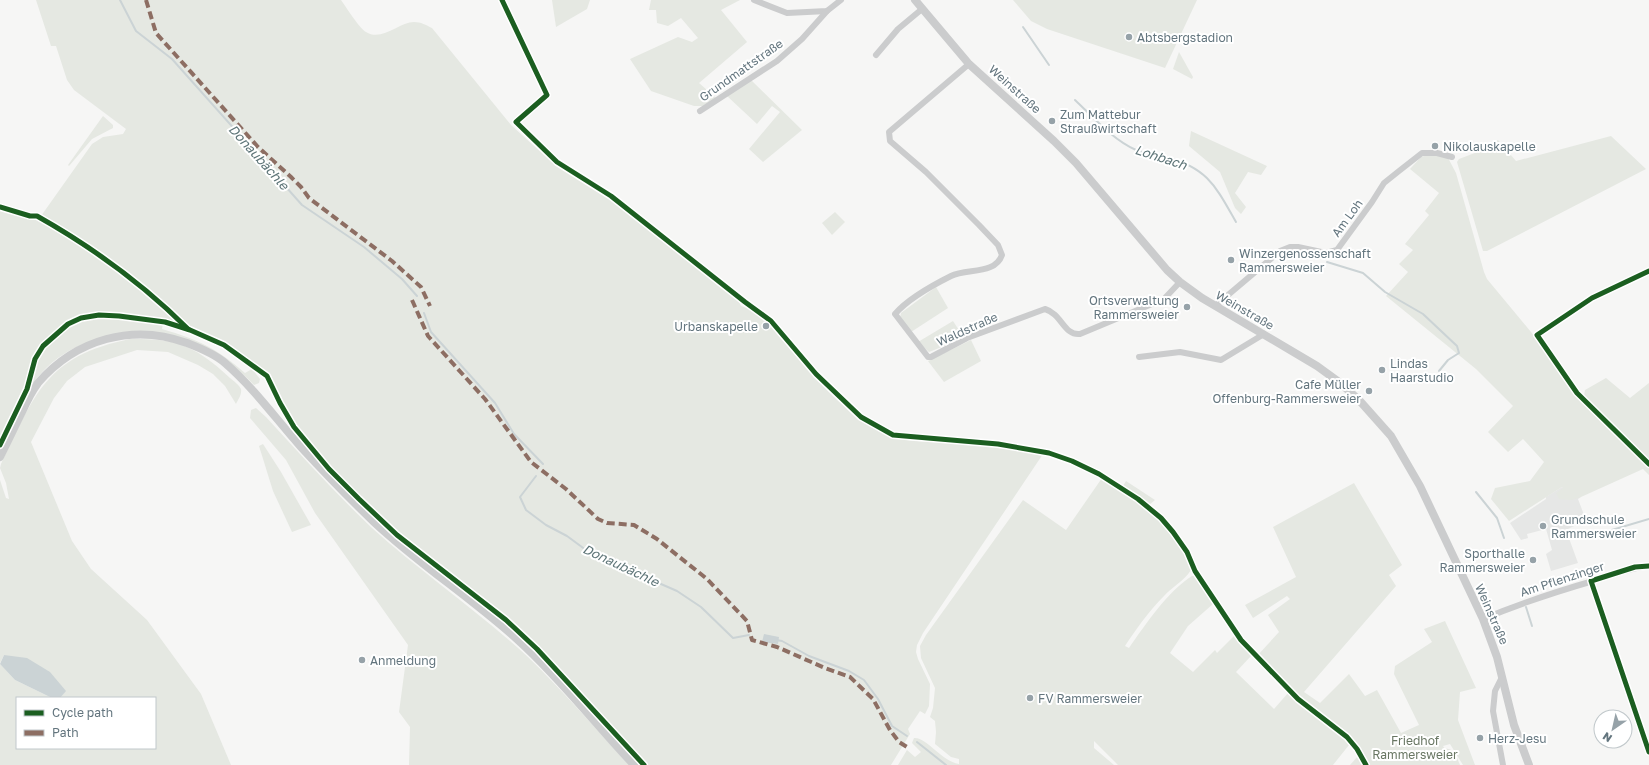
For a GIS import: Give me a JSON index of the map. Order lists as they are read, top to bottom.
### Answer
{
  "streets": {
    "street": [
      "Grundmattstraße",
      "Weinstraße",
      "Am Loh",
      "Waldstraße",
      "Am Pflenzinger"
    ]
  },
  "crossings": [
    ["Weinstraße", "Am Loh"],
    ["Weinstraße", "Waldstraße"],
    ["Weinstraße", "Am Pflenzinger"]
  ],
  "water": ["Donaubächle", "Lohbach"],
  "parks": ["Friedhof Rammersweier"],
  "places": [
    "Abtsbergstadion",
    "Zum Mattebur Straußwirtschaft",
    "Nikolauskapelle",
    "Winzergenossenschaft Rammersweier",
    "Ortsverwaltung Rammersweier",
    "Urbanskapelle",
    "Lindas Haarstudio",
    "Cafe Müller Offenburg-Rammersweier",
    "Grundschule Rammersweier",
    "Sporthalle Rammersweier",
    "Anmeldung",
    "FV Rammersweier",
    "Herz-Jesu"
  ],
  "legend": ["Cycle path", "Path"],
  "north": "bottom left"
}
